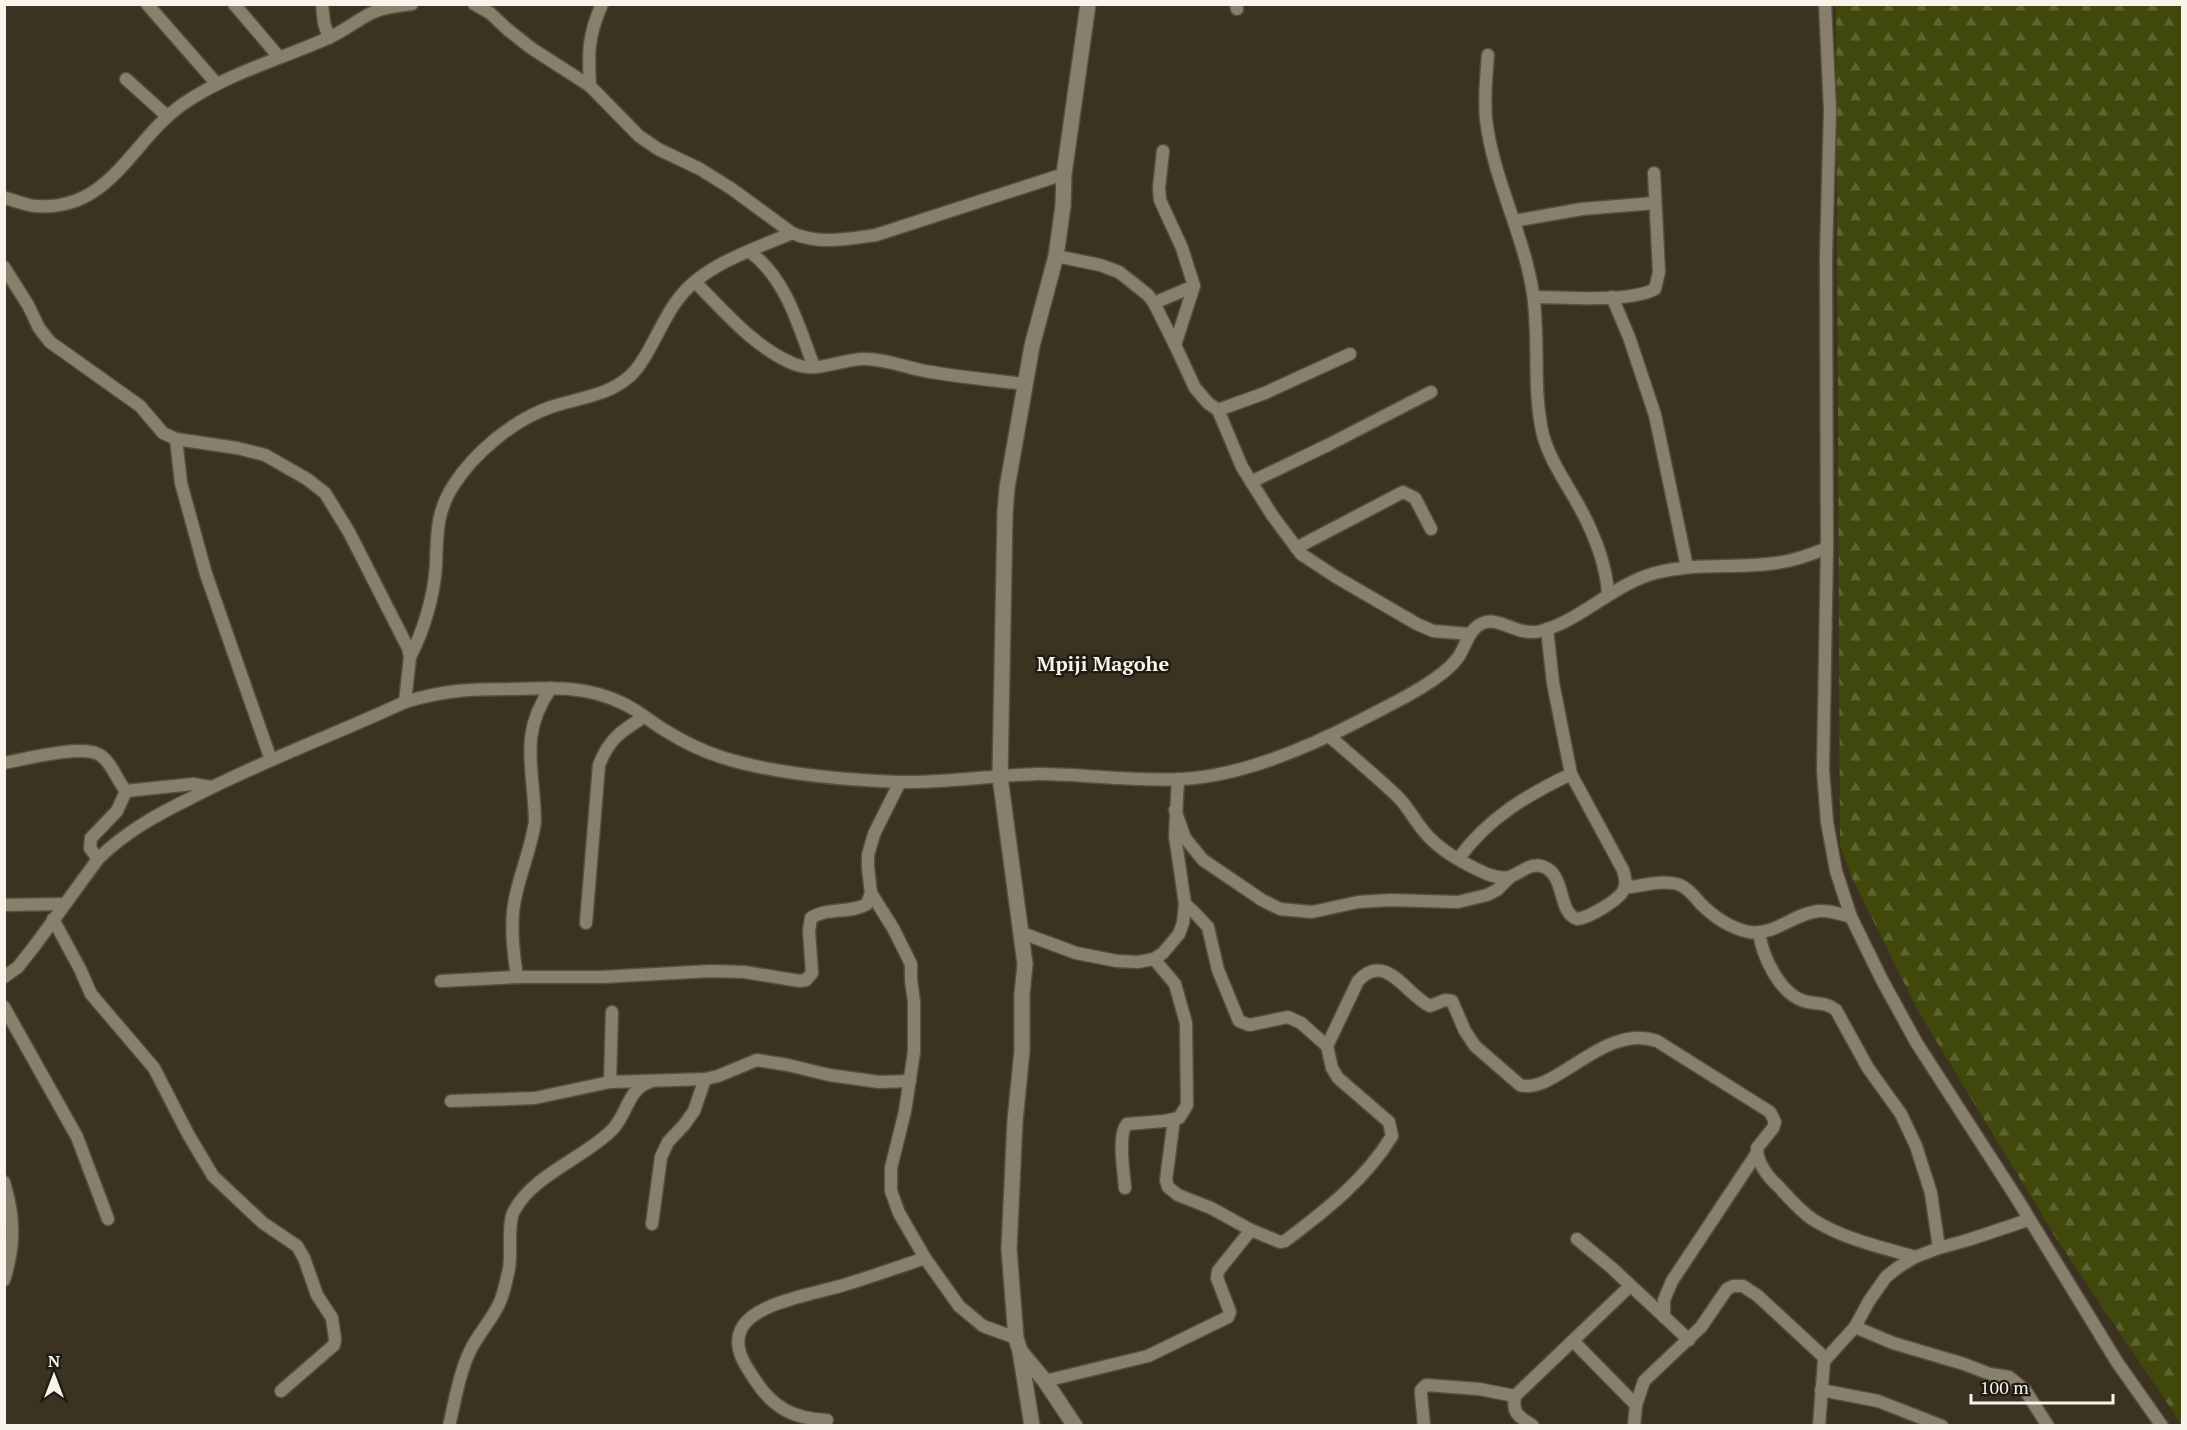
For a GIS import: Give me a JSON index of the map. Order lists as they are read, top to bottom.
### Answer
{
  "districts": ["Mpiji Magohe"],
  "scale_bar": "100 m",
  "north": "top"
}
